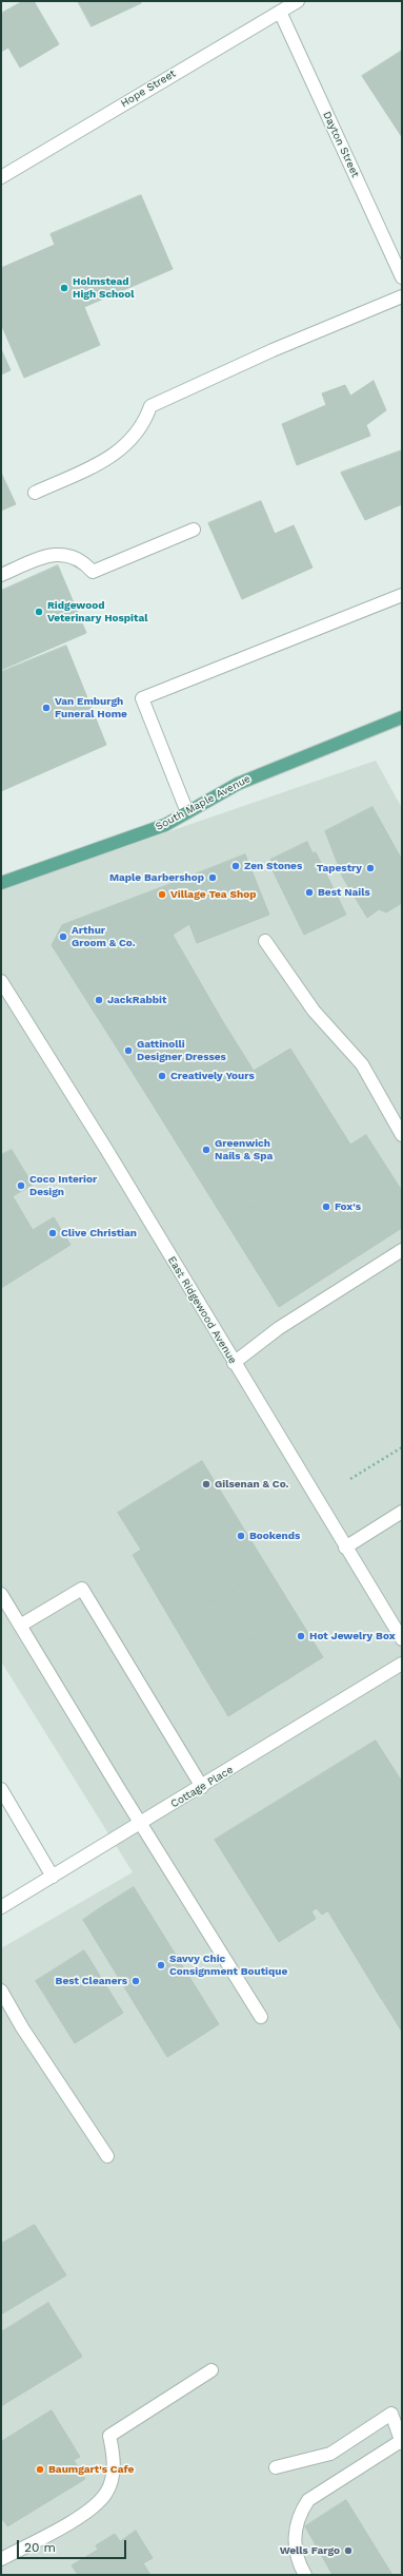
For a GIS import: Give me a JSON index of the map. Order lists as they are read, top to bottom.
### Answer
{
  "streets": {
    "main road": ["South Maple Avenue"],
    "street": [
      "Hope Street",
      "Dayton Street",
      "East Ridgewood Avenue",
      "Cottage Place"
    ]
  },
  "crossings": [
    ["Hope Street", "Dayton Street"]
  ],
  "places": [
    "Holmstead High School",
    "Ridgewood Veterinary Hospital",
    "Van Emburgh Funeral Home",
    "Zen Stones",
    "Tapestry",
    "Maple Barbershop",
    "Best Nails",
    "Village Tea Shop",
    "Arthur Groom & Co.",
    "JackRabbit",
    "Gattinolli Designer Dresses",
    "Creatively Yours",
    "Greenwich Nails & Spa",
    "Coco Interior Design",
    "Fox's",
    "Clive Christian",
    "Gilsenan & Co.",
    "Bookends",
    "Hot Jewelry Box",
    "Savvy Chic Consignment Boutique",
    "Best Cleaners",
    "Baumgart's Cafe",
    "Wells Fargo"
  ],
  "scale_bar": "20 m"
}
